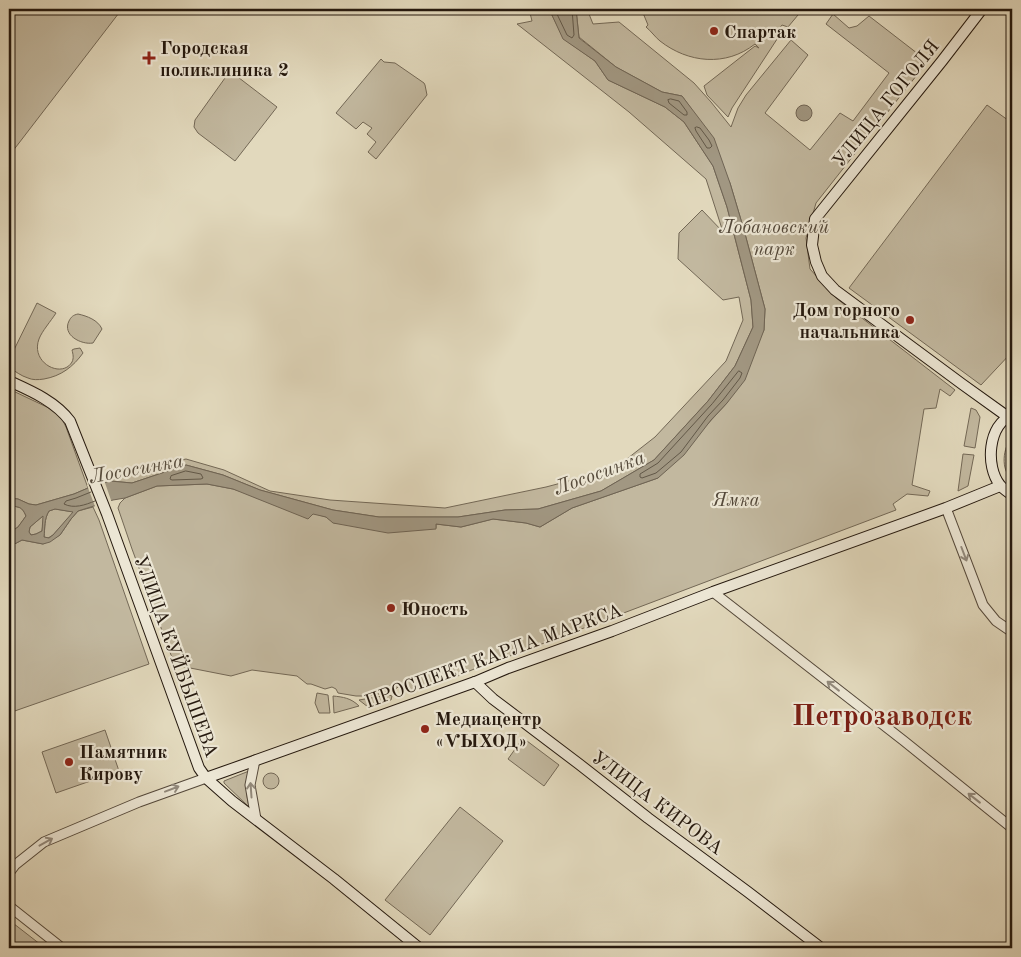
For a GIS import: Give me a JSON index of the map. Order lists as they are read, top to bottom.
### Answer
{
  "streets": {
    "main road": [
      "УЛИЦА ГОГОЛЯ",
      "ПРОСПЕКТ КАРЛА МАРКСА",
      "УЛИЦА КУЙБЫШЕВА",
      "УЛИЦА КИРОВА"
    ]
  },
  "crossings": [
    ["ПРОСПЕКТ КАРЛА МАРКСА", "УЛИЦА КУЙБЫШЕВА"],
    ["ПРОСПЕКТ КАРЛА МАРКСА", "УЛИЦА КИРОВА"]
  ],
  "districts": ["Петрозаводск"],
  "water": ["Лососинка"],
  "parks": ["Лобановский парк", "Ямка"],
  "places": {
    "other": [
      "Спартак",
      "Дом горного начальника",
      "Юность",
      "Медиацентр «ѴЫХОД»",
      "Памятник Кирову"
    ],
    "health": ["Городская поликлиника 2"]
  }
}
